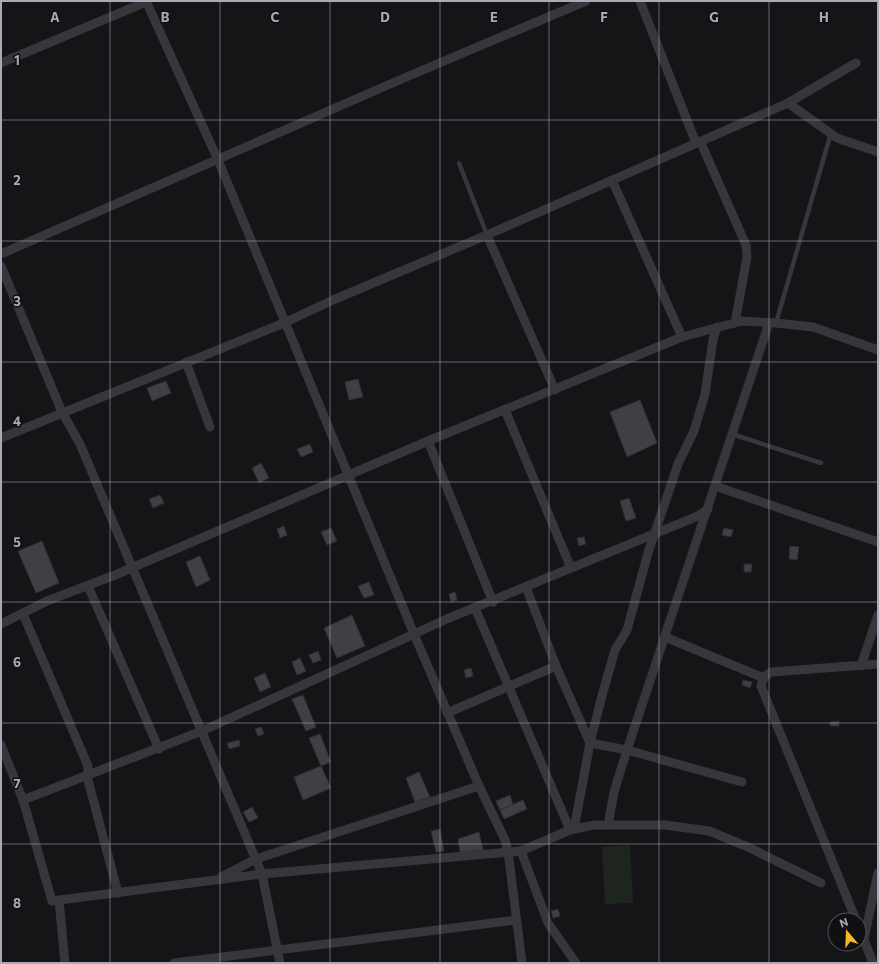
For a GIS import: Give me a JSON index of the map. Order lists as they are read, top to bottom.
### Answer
{
  "north": "top",
  "grid": {
    "columns": [
      "A",
      "B",
      "C",
      "D",
      "E",
      "F",
      "G",
      "H"
    ],
    "rows": [
      "1",
      "2",
      "3",
      "4",
      "5",
      "6",
      "7",
      "8"
    ]
  }
}
